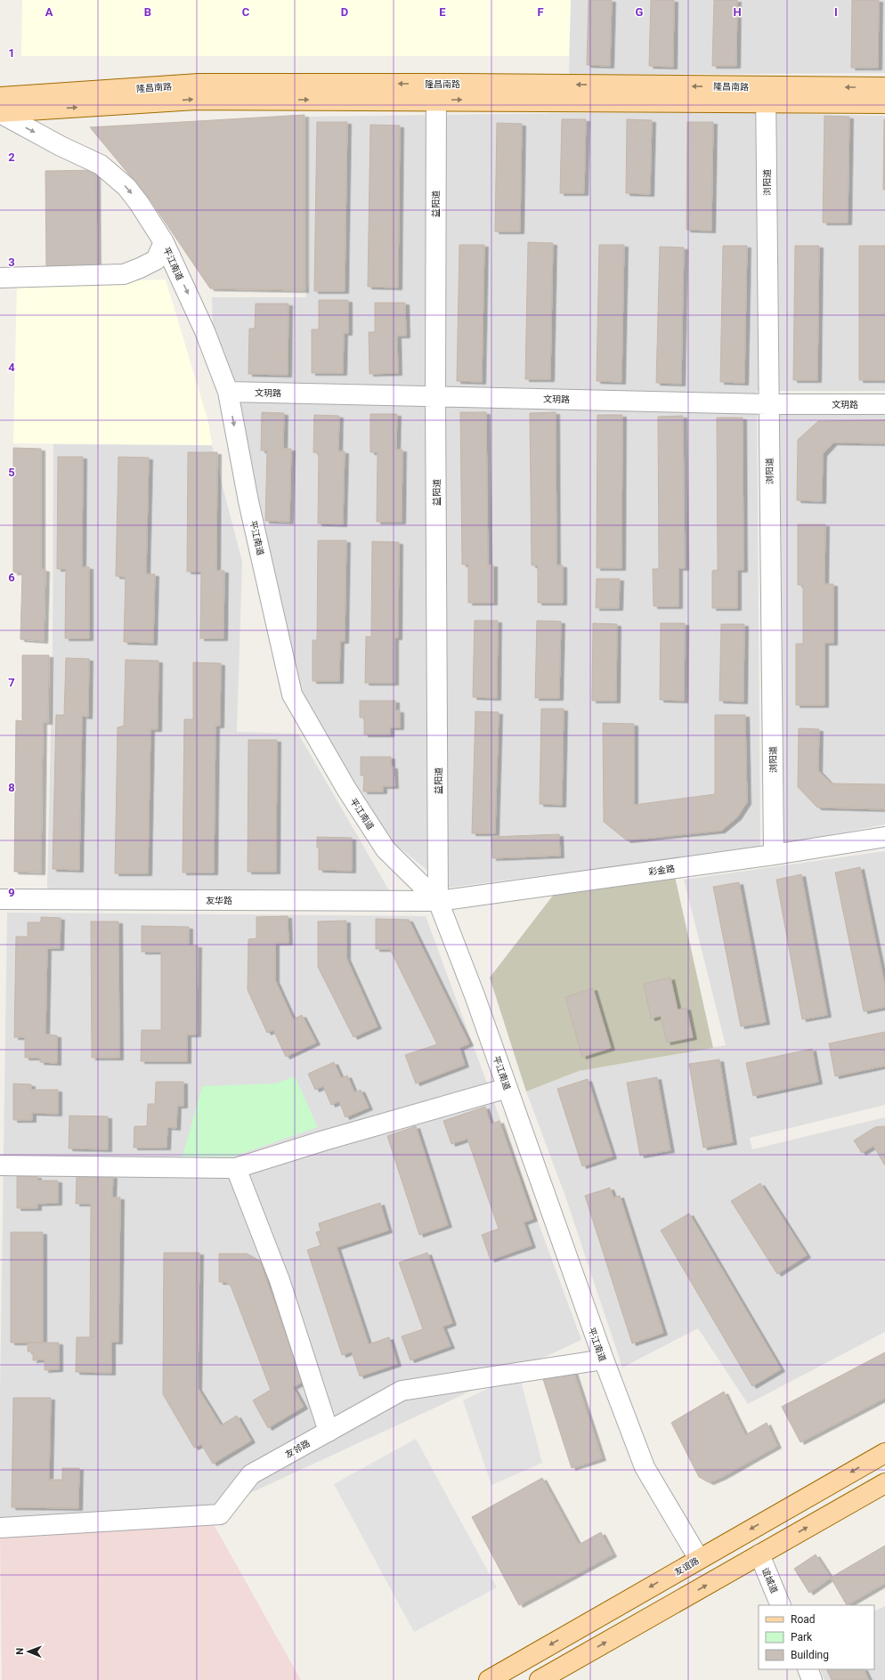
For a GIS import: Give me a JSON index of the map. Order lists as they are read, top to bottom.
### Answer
{
  "streets": {
    "main road": ["隆昌南路", "友谊路"],
    "street": [
      "浏阳道",
      "益阳道",
      "平江南道",
      "文玥路",
      "彩金路",
      "友华路",
      "友邻路",
      "谊城道"
    ]
  },
  "crossings": [
    ["隆昌南路", "浏阳道"],
    ["隆昌南路", "益阳道"],
    ["隆昌南路", "平江南道"],
    ["浏阳道", "文玥路"],
    ["浏阳道", "彩金路"],
    ["益阳道", "平江南道"],
    ["益阳道", "文玥路"],
    ["益阳道", "彩金路"],
    ["益阳道", "友华路"],
    ["平江南道", "文玥路"],
    ["平江南道", "彩金路"],
    ["平江南道", "友华路"],
    ["平江南道", "友邻路"],
    ["平江南道", "友谊路"],
    ["彩金路", "友华路"]
  ],
  "one_way": ["平江南道"],
  "legend": ["Road", "Park", "Building"],
  "north": "left",
  "grid": {
    "columns": [
      "A",
      "B",
      "C",
      "D",
      "E",
      "F",
      "G",
      "H",
      "I"
    ],
    "rows": [
      "1",
      "2",
      "3",
      "4",
      "5",
      "6",
      "7",
      "8",
      "9"
    ]
  }
}
